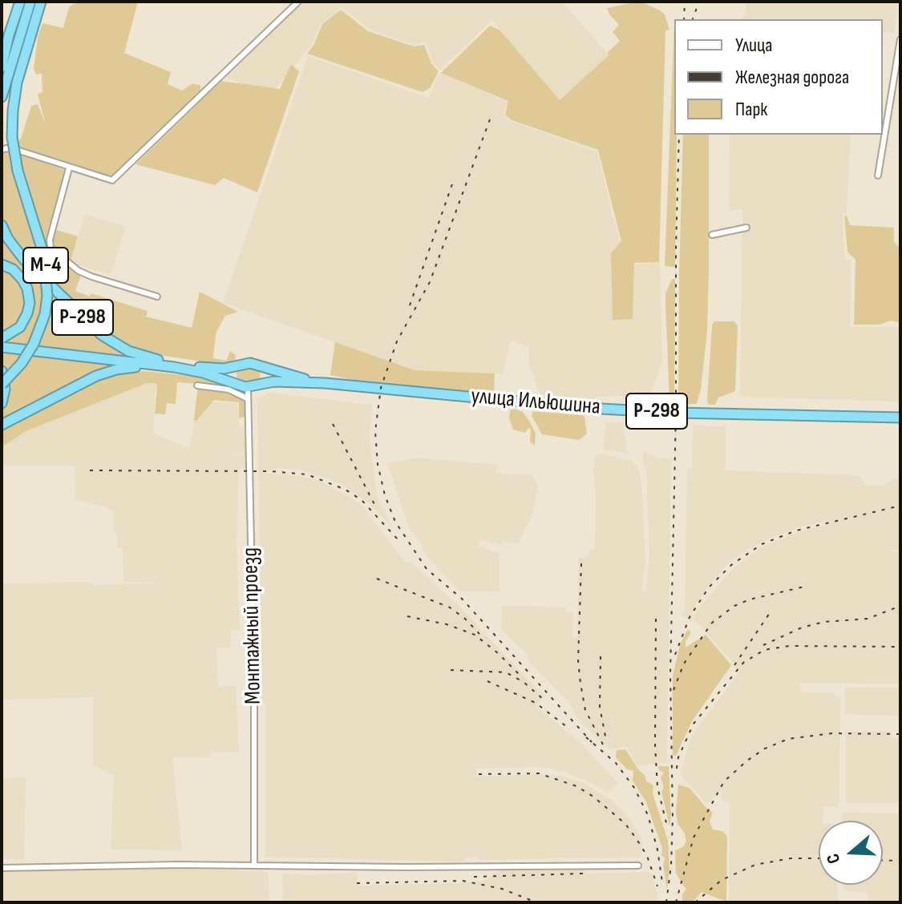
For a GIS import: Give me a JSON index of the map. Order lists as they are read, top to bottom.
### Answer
{
  "streets": {
    "highway": ["М-4", "Р-298", "улица Ильюшина"],
    "street": ["Монтажный проезд"]
  },
  "crossings": [
    ["Р-298", "улица Ильюшина"],
    ["Р-298", "Монтажный проезд"]
  ],
  "legend": ["Улица", "Железная дорога", "Парк"],
  "north": "left"
}
